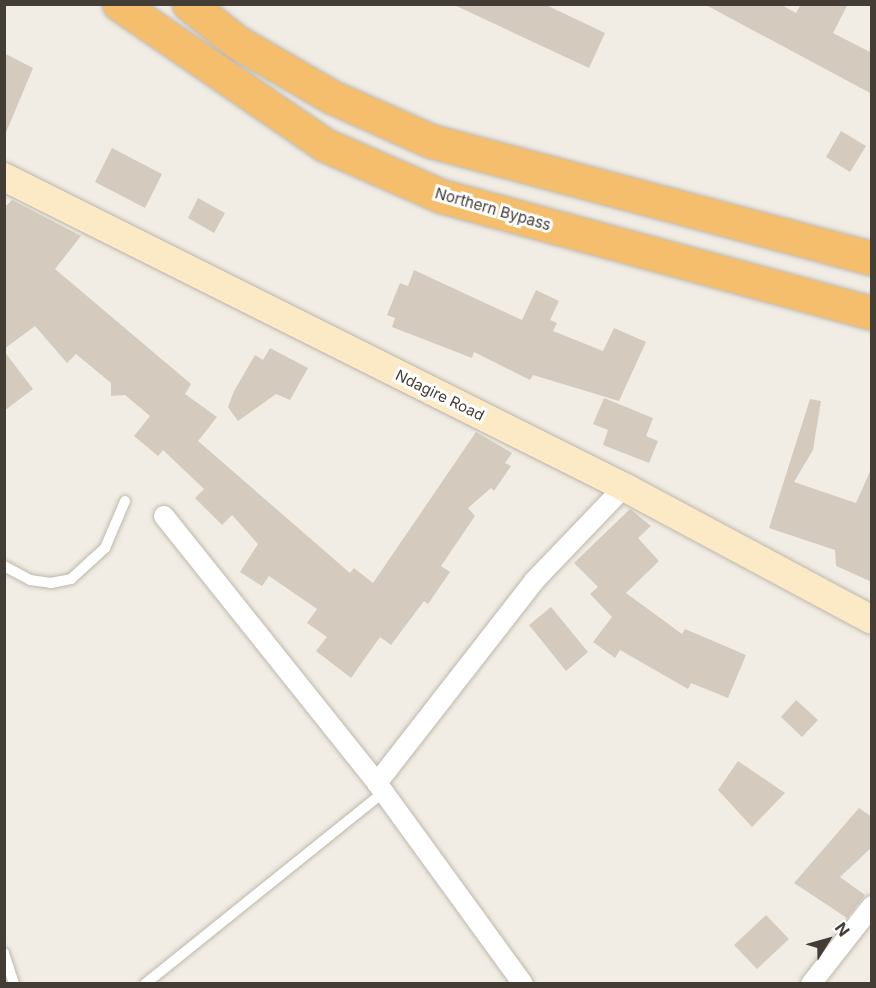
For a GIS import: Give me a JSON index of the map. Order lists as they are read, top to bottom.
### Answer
{
  "streets": {
    "highway": ["Northern Bypass"],
    "street": ["Ndagire Road"]
  },
  "north": "top right"
}
